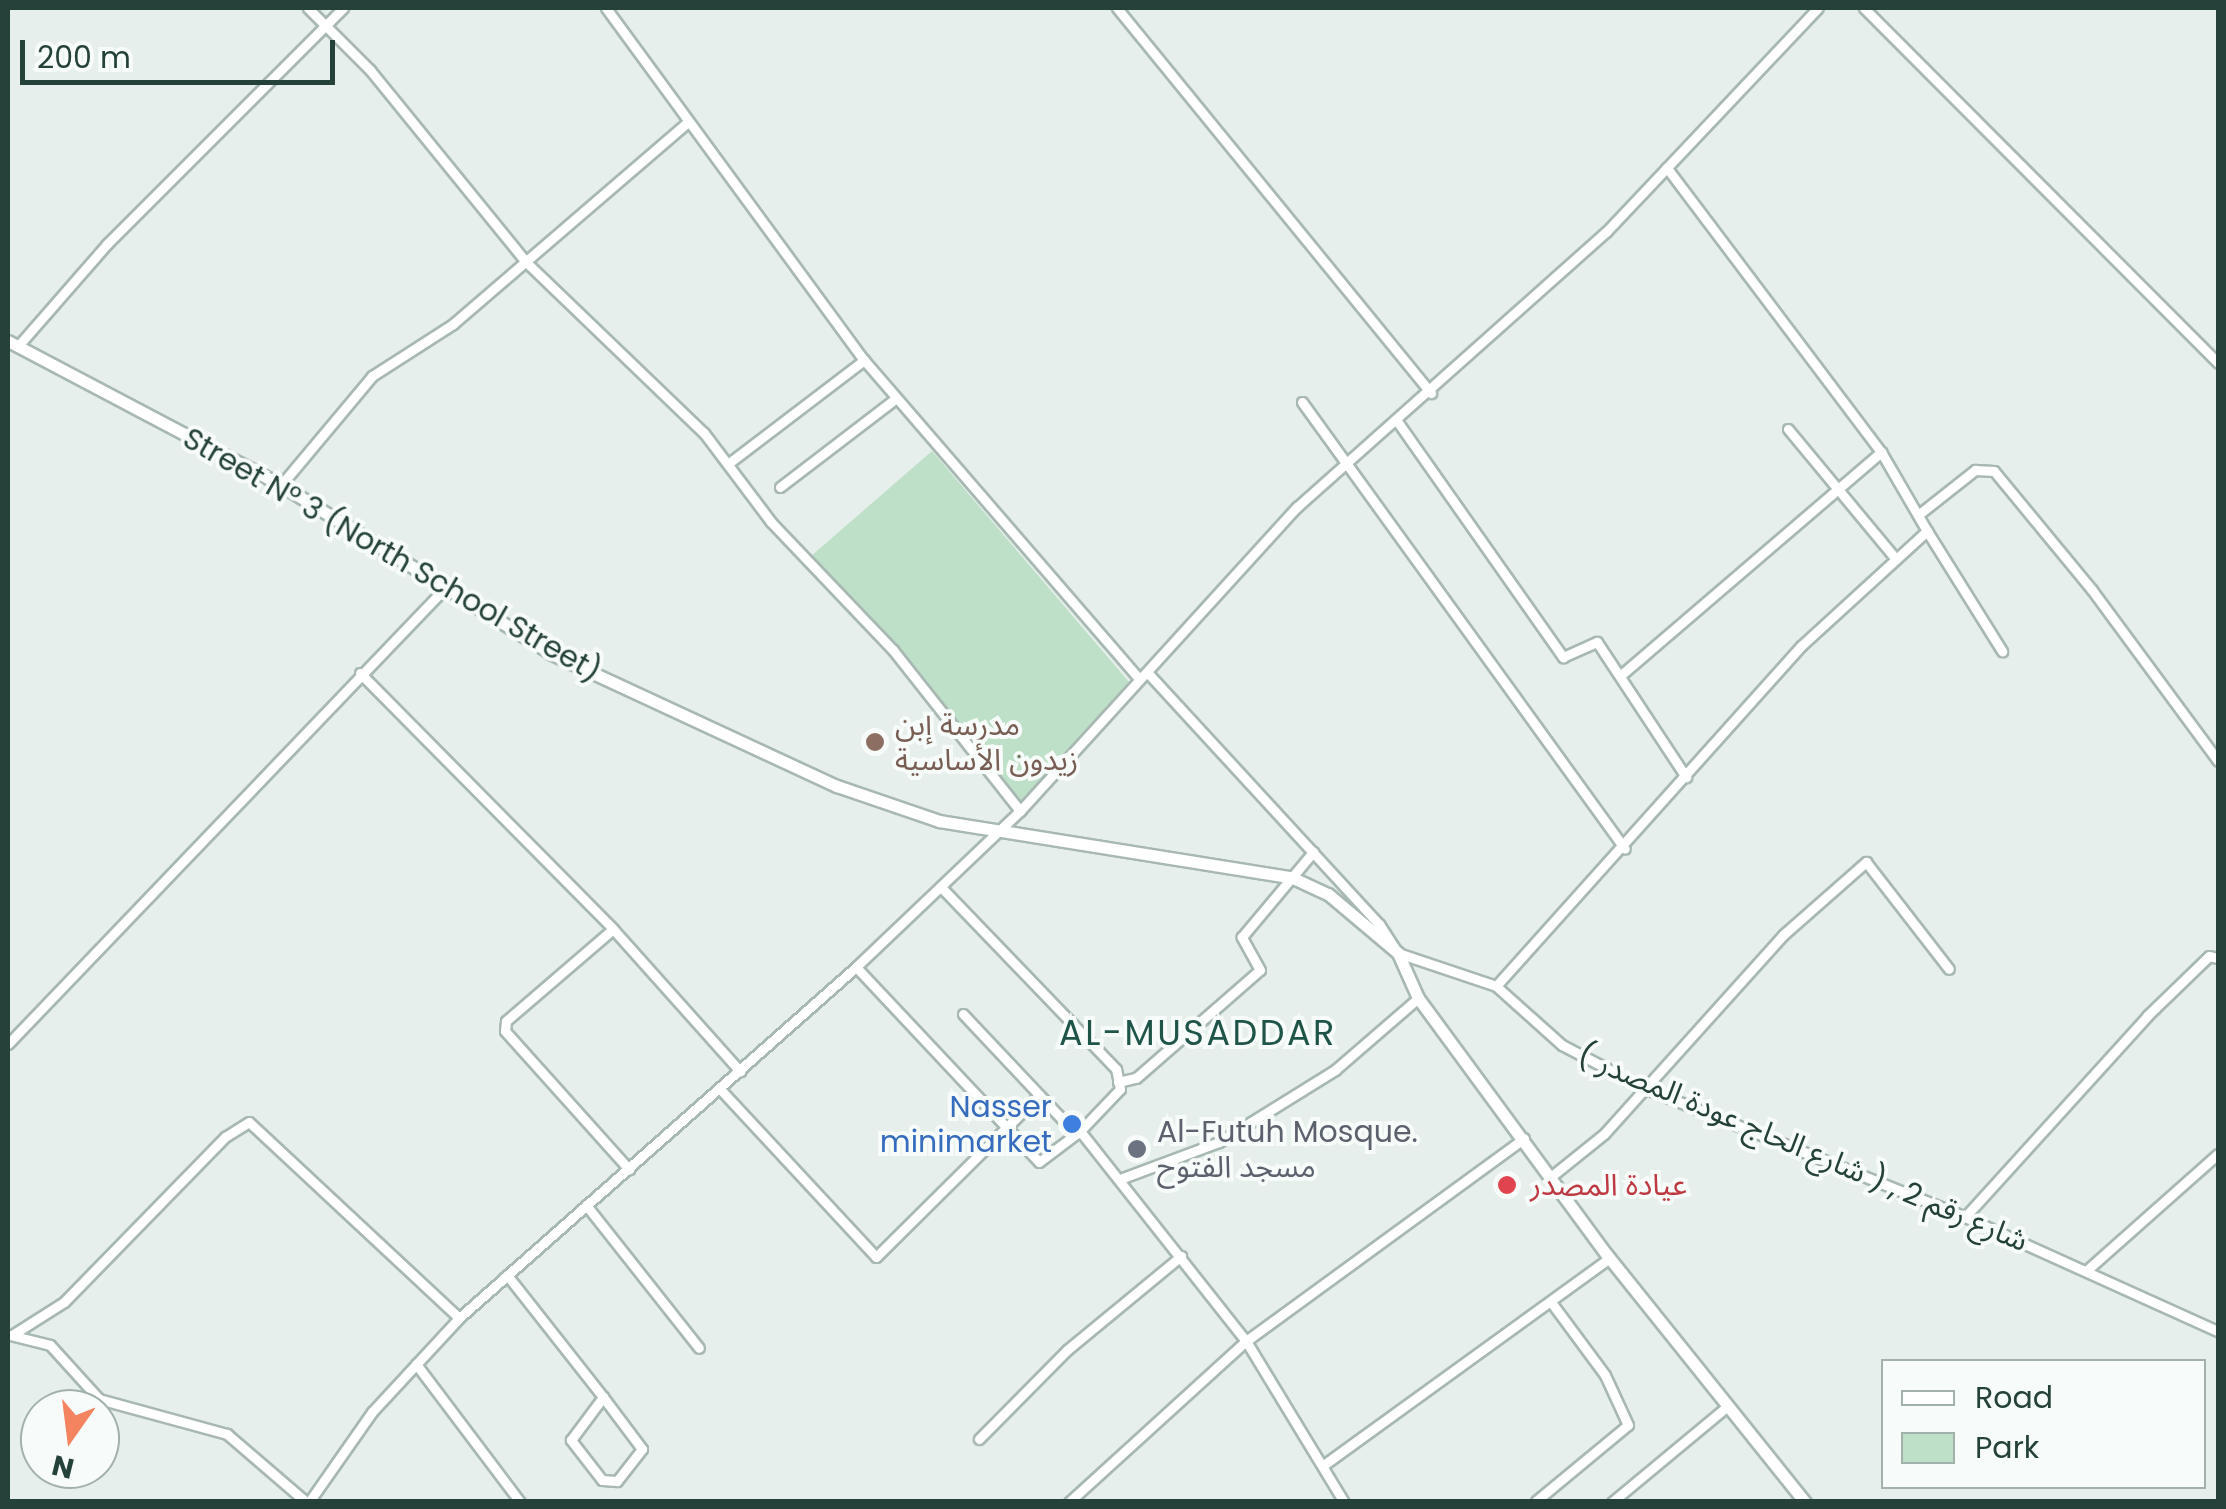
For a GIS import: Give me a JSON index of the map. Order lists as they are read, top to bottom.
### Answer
{
  "streets": {
    "street": ["Street N° 3 (North School Street)", "شارع رقم 2 , ( شارع الحاج عودة المصدر )"]
  },
  "crossings": [
    ["Street N° 3 (North School Street)", "شارع رقم 2 , ( شارع الحاج عودة المصدر )"]
  ],
  "districts": ["AL-MUSADDAR"],
  "places": [
    "مدرسة إبن زيدون الأساسية",
    "Nasser minimarket",
    "Al-Futuh Mosque. مسجد الفتوح",
    "عيادة المصدر"
  ],
  "legend": ["Road", "Park"],
  "scale_bar": "200 m",
  "north": "bottom"
}
